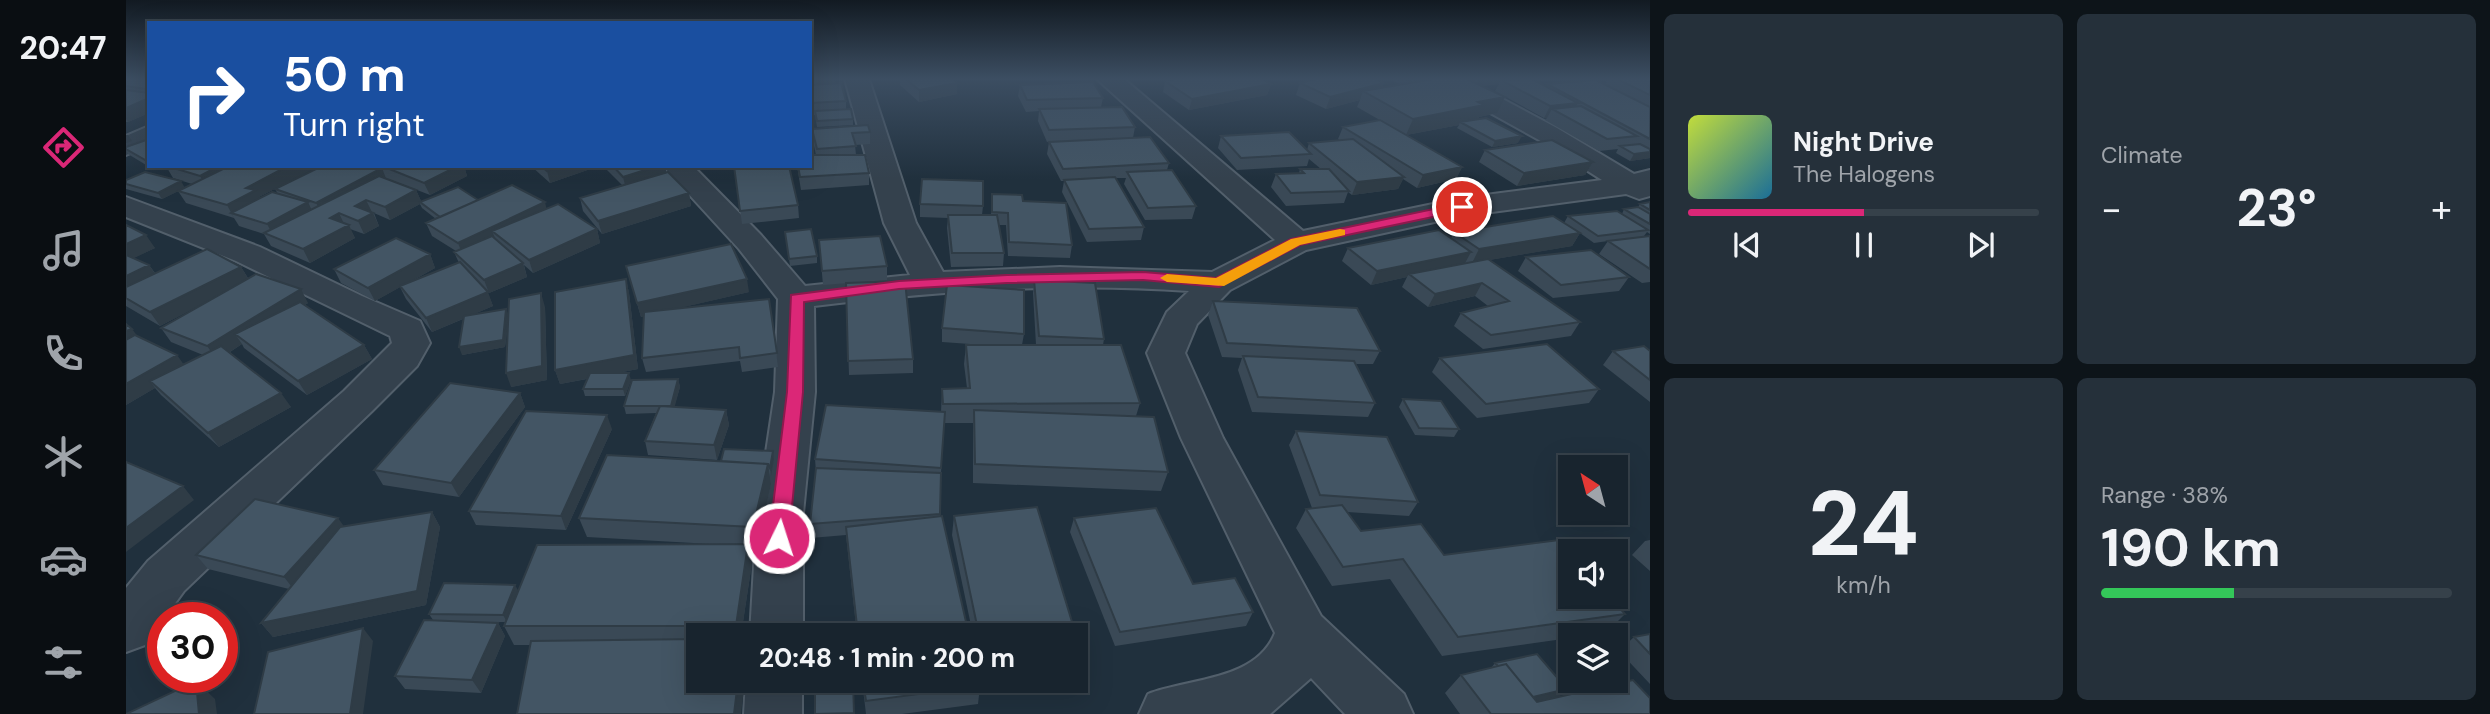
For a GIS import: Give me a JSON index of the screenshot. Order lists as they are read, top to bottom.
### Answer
{
  "north": "top left",
  "page": {
    "tabs": "20:47",
    "tile": [
      "Climate",
      ["24", "km/h"],
      ["Range · 38%", "190 km"]
    ],
    "turn": ["50 m", "Turn right"],
    "song": ["Night Drive", "The Halogens"],
    "heat": ["−", "23°", "+"],
    "limit": "30",
    "trip": "20:48 · 1 min · 200 m"
  }
}
